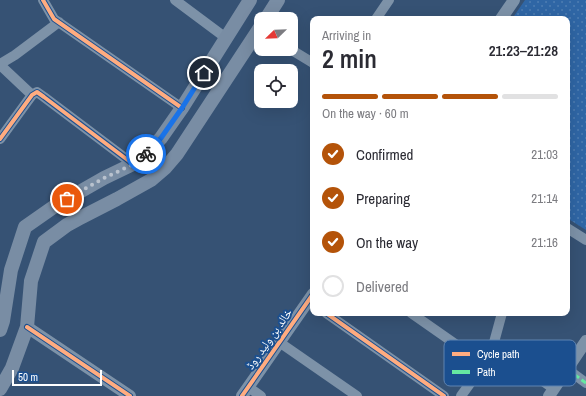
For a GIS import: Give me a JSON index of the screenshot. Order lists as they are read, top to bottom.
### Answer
{
  "streets": {
    "street": ["خالد بن ولید روڈ"]
  },
  "legend": ["Cycle path", "Path"],
  "scale_bar": "50 m",
  "north": "bottom left",
  "page": {
    "heading": ["2 min", "Arriving in", "21:23–21:28"],
    "bar": "On the way · 60 m",
    "list": [
      ["Confirmed", "21:03"],
      ["Preparing", "21:14"],
      ["On the way", "21:16"],
      "Delivered"
    ],
    "scale": "50 m"
  }
}
